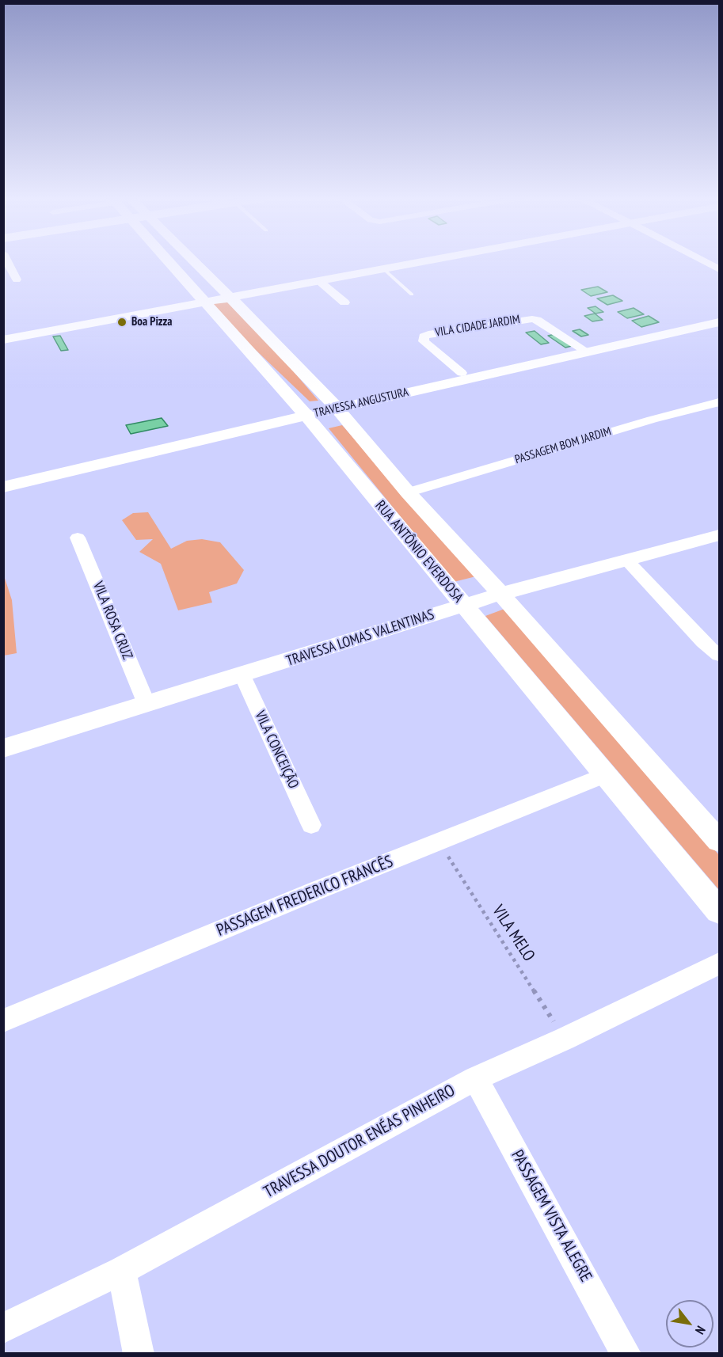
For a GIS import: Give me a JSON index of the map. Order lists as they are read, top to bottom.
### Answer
{
  "streets": {
    "street": [
      "VILA CIDADE JARDIM",
      "TRAVESSA ANGUSTURA",
      "PASSAGEM BOM JARDIM",
      "RUA ANTÔNIO EVERDOSA",
      "VILA ROSA CRUZ",
      "TRAVESSA LOMAS VALENTINAS",
      "VILA CONCEIÇÃO",
      "PASSAGEM FREDERICO FRANCÊS",
      "TRAVESSA DOUTOR ENÉAS PINHEIRO",
      "PASSAGEM VISTA ALEGRE"
    ],
    "path": ["VILA MELO"]
  },
  "crossings": [
    ["VILA CIDADE JARDIM", "TRAVESSA ANGUSTURA"],
    ["TRAVESSA ANGUSTURA", "RUA ANTÔNIO EVERDOSA"],
    ["PASSAGEM BOM JARDIM", "RUA ANTÔNIO EVERDOSA"],
    ["RUA ANTÔNIO EVERDOSA", "TRAVESSA LOMAS VALENTINAS"],
    ["RUA ANTÔNIO EVERDOSA", "PASSAGEM FREDERICO FRANCÊS"],
    ["VILA ROSA CRUZ", "TRAVESSA LOMAS VALENTINAS"],
    ["TRAVESSA LOMAS VALENTINAS", "VILA CONCEIÇÃO"],
    ["PASSAGEM FREDERICO FRANCÊS", "VILA MELO"],
    ["VILA MELO", "TRAVESSA DOUTOR ENÉAS PINHEIRO"],
    ["TRAVESSA DOUTOR ENÉAS PINHEIRO", "PASSAGEM VISTA ALEGRE"]
  ],
  "places": ["Boa Pizza"],
  "north": "bottom right"
}
